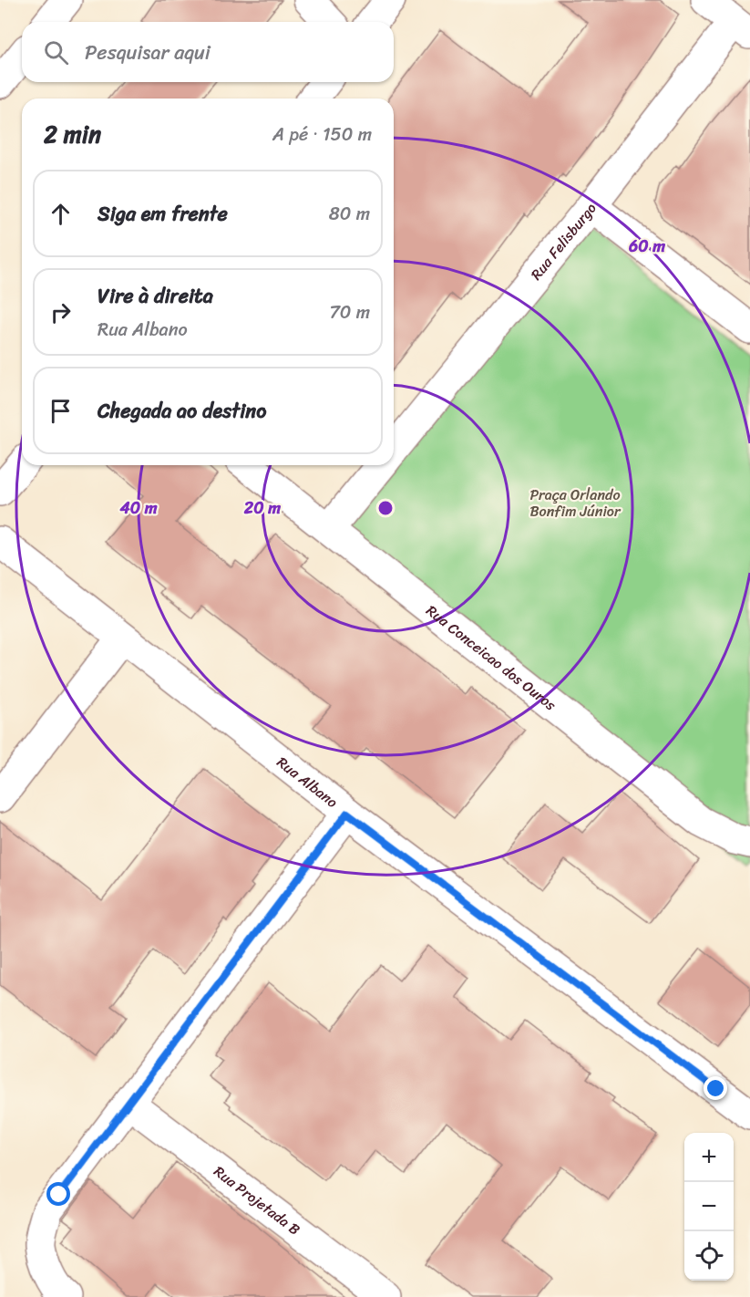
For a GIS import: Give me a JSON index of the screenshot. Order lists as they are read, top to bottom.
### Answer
{
  "streets": {
    "street": [
      "Rua Felisburgo",
      "Rua Conceicao dos Ouros",
      "Rua Albano",
      "Rua Projetada B"
    ]
  },
  "parks": ["Praça Orlando Bonfim Júnior"],
  "page": {
    "search": "Pesquisar aqui",
    "heading": ["2 min", "A pé · 150 m"],
    "list": [
      ["Siga em frente", "80 m"],
      ["Vire à direita", "Rua Albano", "70 m"],
      "Chegada ao destino"
    ],
    "map_buttons": ["+", "−"]
  },
  "rings": ["60 m", "40 m", "20 m"]
}
